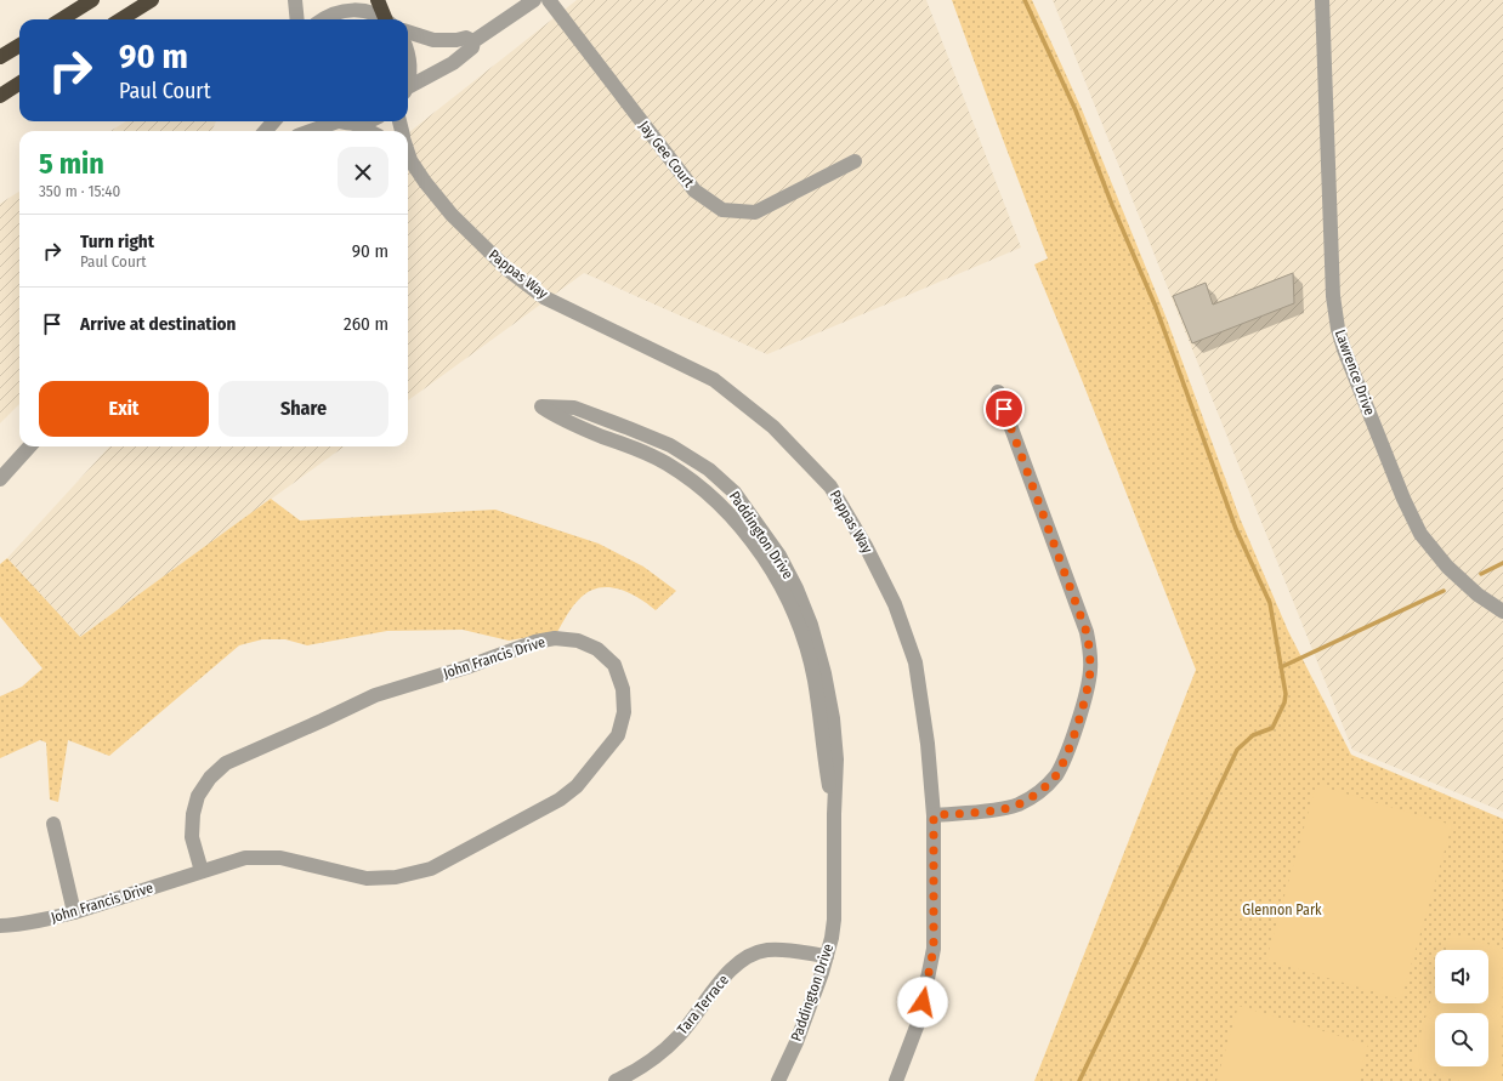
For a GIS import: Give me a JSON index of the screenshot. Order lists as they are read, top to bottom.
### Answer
{
  "streets": {
    "street": [
      "Jay Gee Court",
      "Pappas Way",
      "Lawrence Drive",
      "Paddington Drive",
      "John Francis Drive",
      "Tara Terrace"
    ]
  },
  "crossings": [
    ["Paddington Drive", "Tara Terrace"]
  ],
  "parks": ["Glennon Park"],
  "page": {
    "turn": ["90 m", "Paul Court"],
    "heading": ["5 min", "350 m · 15:40"],
    "list": [
      {
        "name": "Turn right",
        "note": "Paul Court",
        "value": "90 m"
      },
      {
        "name": "Arrive at destination",
        "value": "260 m"
      }
    ],
    "buttons": ["Exit", "Share"]
  }
}
